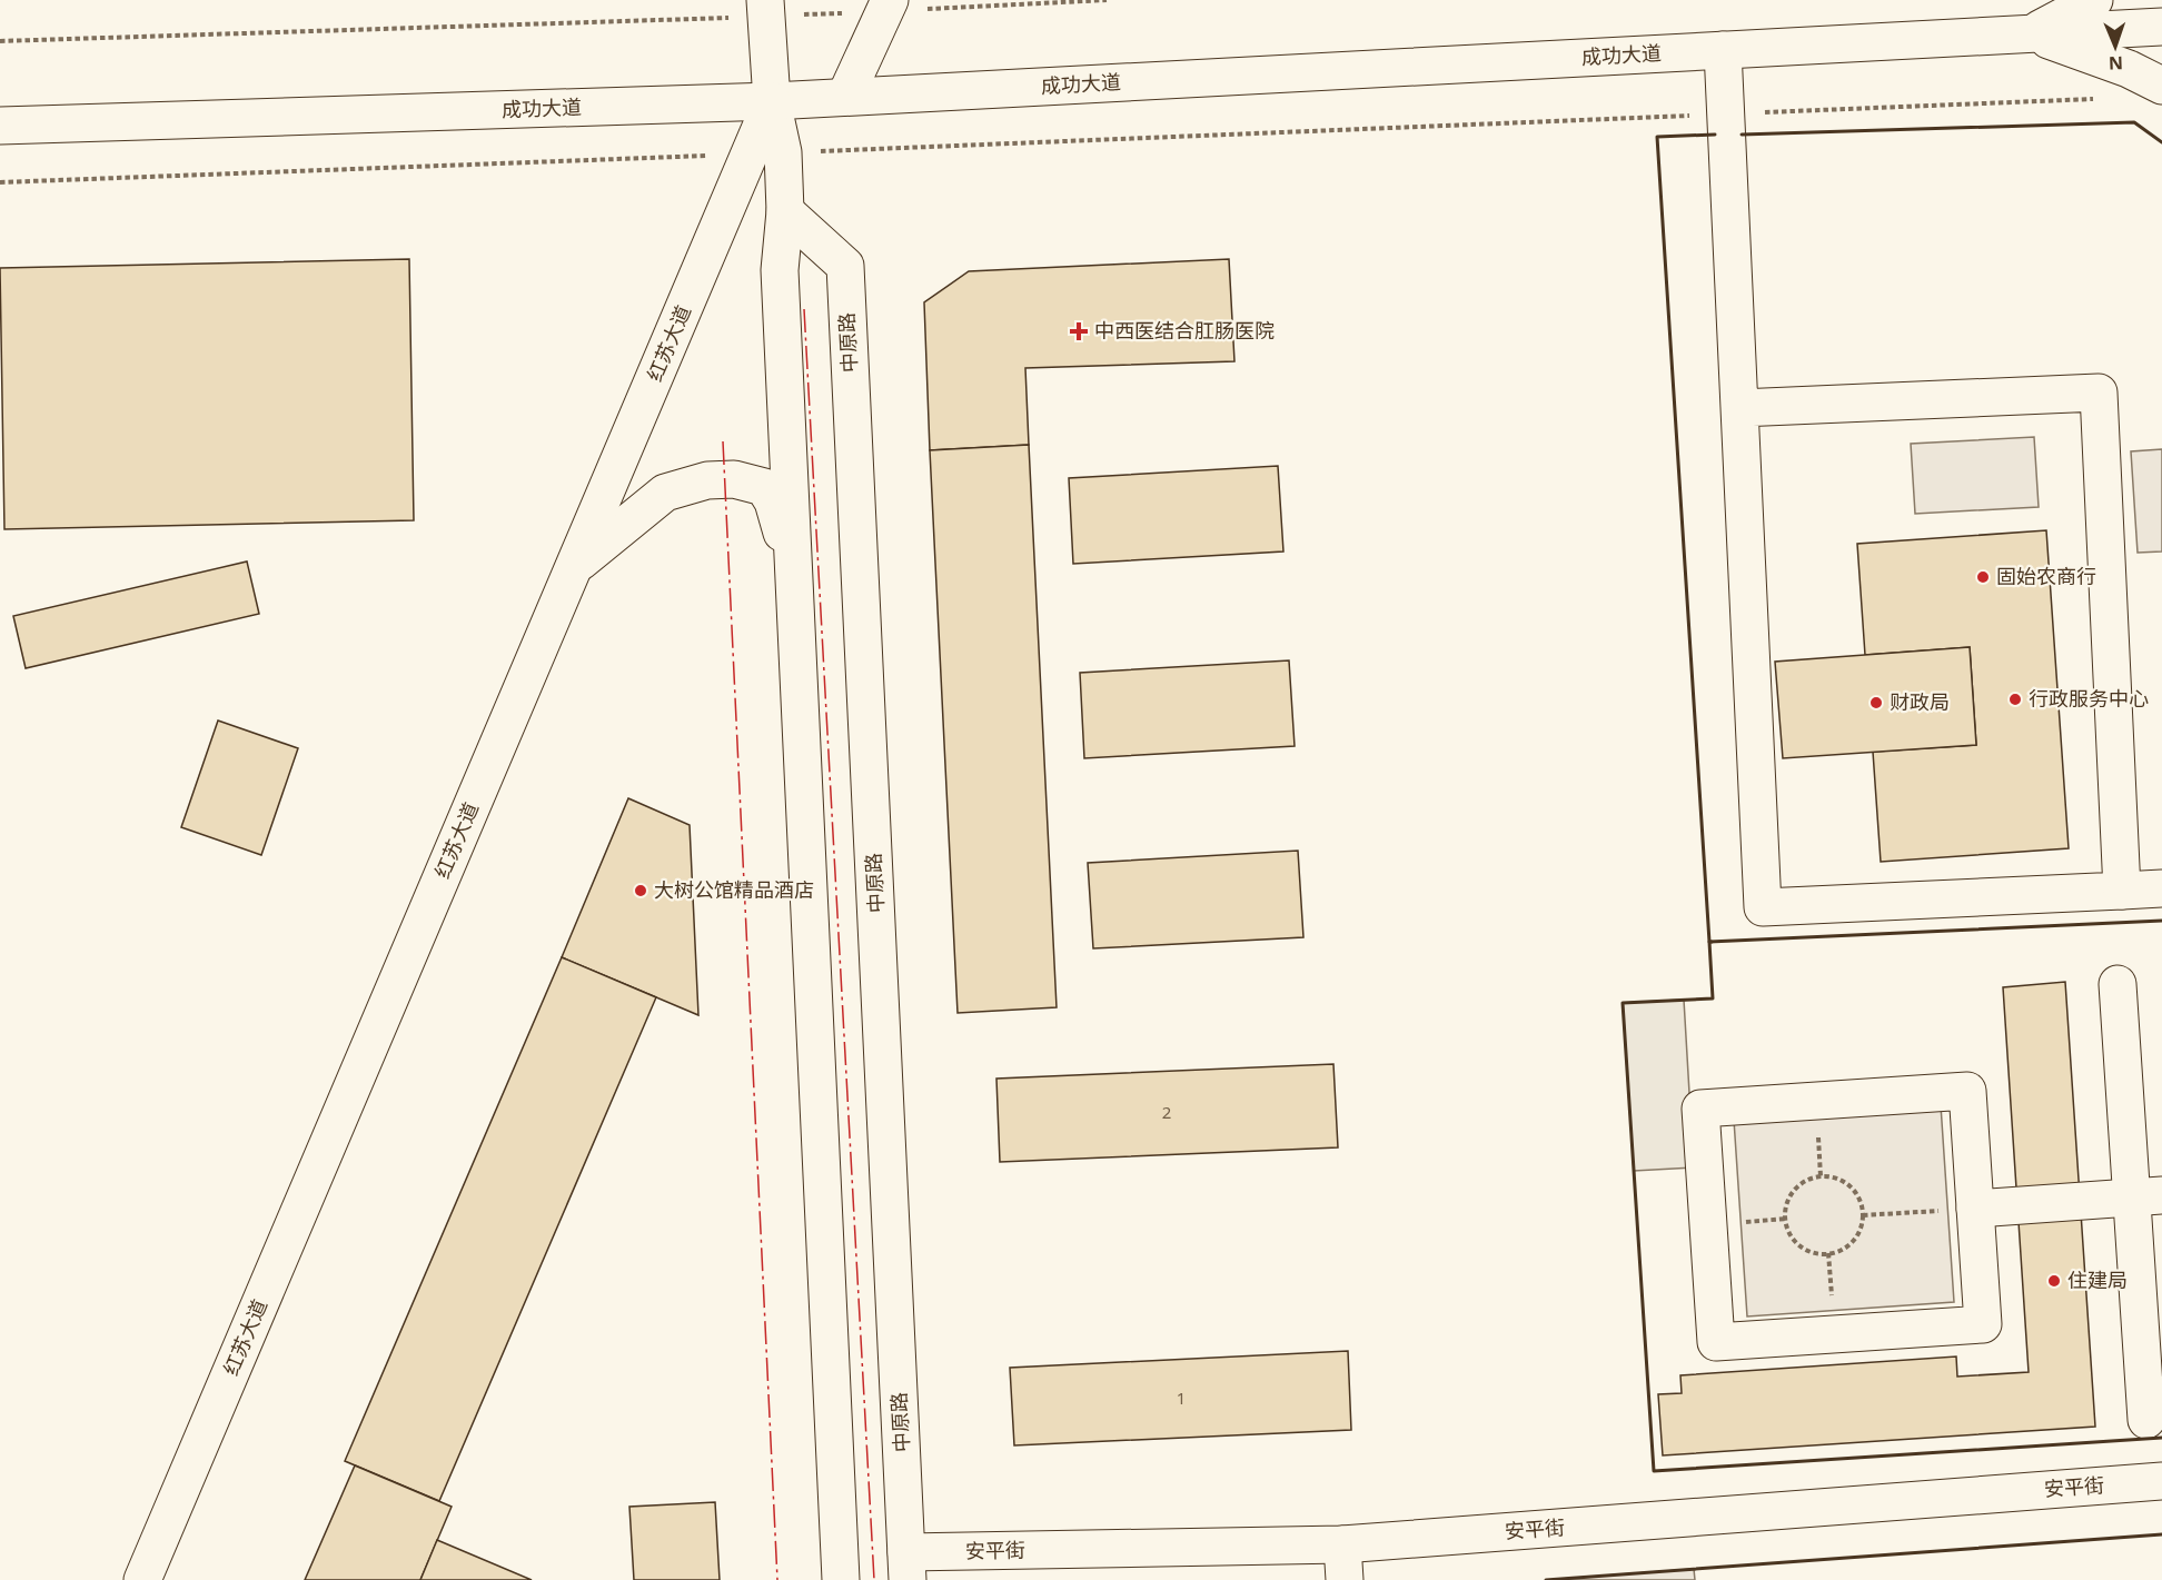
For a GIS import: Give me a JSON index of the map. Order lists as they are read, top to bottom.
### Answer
{
  "streets": {
    "main road": [
      "成功大道",
      "中原路",
      "红苏大道",
      "安平街"
    ]
  },
  "crossings": [
    ["成功大道", "红苏大道"],
    ["中原路", "安平街"]
  ],
  "places": {
    "health": ["中西医结合肛肠医院"],
    "other": [
      "固始农商行",
      "行政服务中心",
      "财政局",
      "大树公馆精品酒店",
      "住建局"
    ]
  },
  "house_numbers": ["2", "1"],
  "north": "bottom"
}
